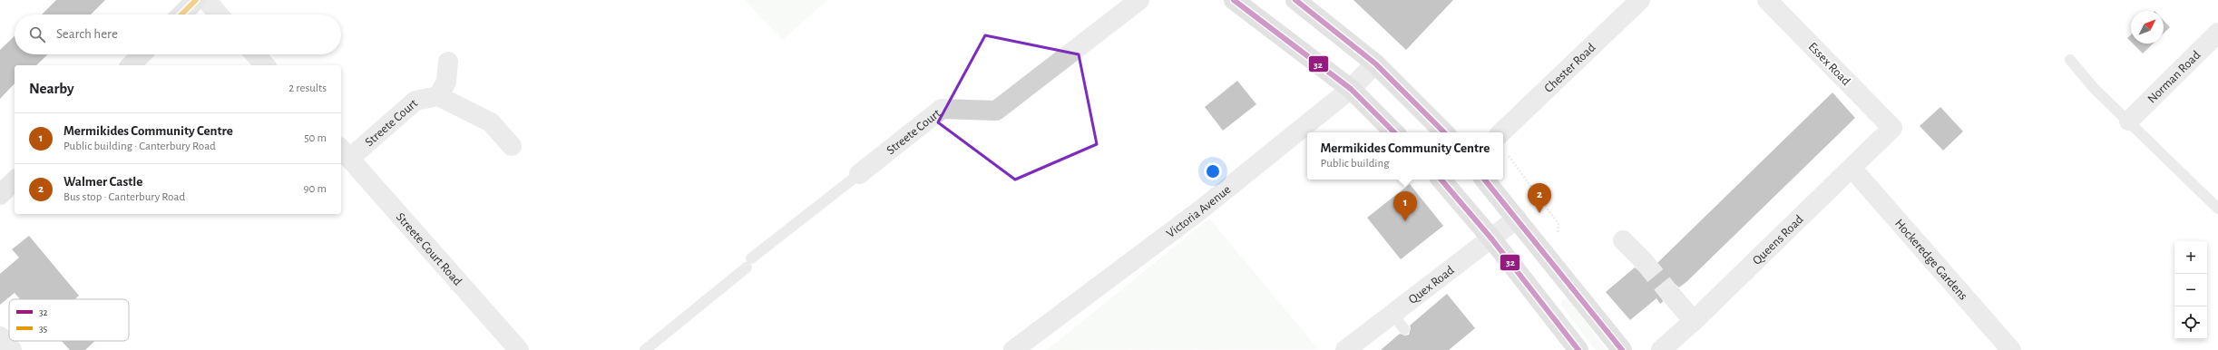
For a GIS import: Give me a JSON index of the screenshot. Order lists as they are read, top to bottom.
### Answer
{
  "streets": {
    "street": [
      "Essex Road",
      "Chester Road",
      "Norman Road",
      "Streete Court",
      "Victoria Avenue",
      "Queens Road",
      "Streete Court Road",
      "Hockeredge Gardens",
      "Quex Road"
    ]
  },
  "crossings": [
    ["Essex Road", "Queens Road"],
    ["Streete Court", "Streete Court Road"],
    ["Queens Road", "Hockeredge Gardens"]
  ],
  "lines": ["transit line 32", "transit line 35"],
  "legend": ["32", "35"],
  "north": "top right",
  "page": {
    "search": "Search here",
    "heading": ["Nearby", "2 results"],
    "list": [
      {
        "mark": "1",
        "name": "Mermikides Community Centre",
        "note": "Public building · Canterbury Road",
        "value": "50 m"
      },
      {
        "mark": "2",
        "name": "Walmer Castle",
        "note": "Bus stop · Canterbury Road",
        "value": "90 m"
      }
    ],
    "popup": ["Mermikides Community Centre", "Public building"],
    "pins": ["2", "1"],
    "map_buttons": ["+", "−"]
  }
}
